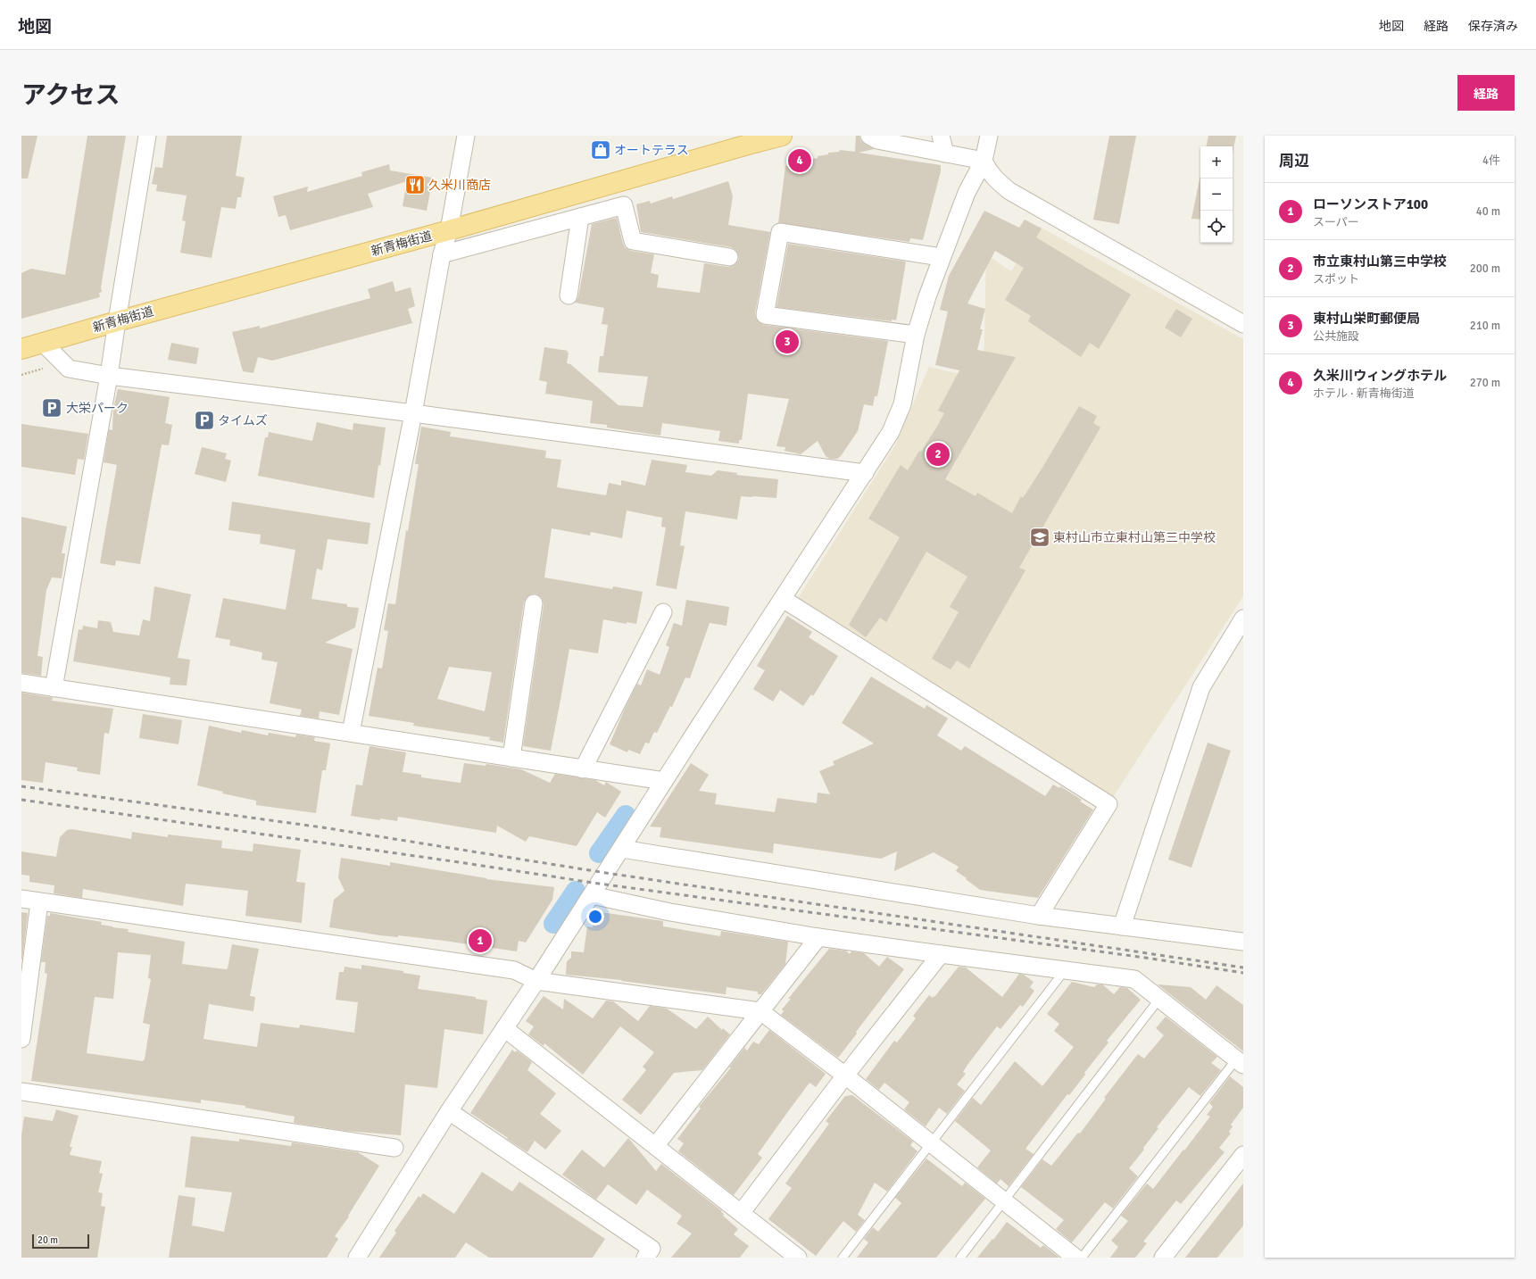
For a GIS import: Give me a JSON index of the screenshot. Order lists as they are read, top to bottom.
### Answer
{
  "streets": {
    "main road": ["新青梅街道"]
  },
  "places": {
    "shop": ["オートテラス"],
    "restaurant": ["久米川商店"],
    "parking": ["大栄パーク", "タイムズ"],
    "school or university": ["東村山市立東村山第三中学校"]
  },
  "scale_bar": "20 m",
  "page": {
    "header": "地図",
    "nav": ["地図", "経路", "保存済み"],
    "title": "アクセス",
    "buttons": "経路",
    "heading": ["周辺", "4件"],
    "map_buttons": ["+", "−"],
    "pins": [
      "4",
      "3",
      "2",
      "1"
    ],
    "list": [
      {
        "mark": "1",
        "name": "ローソンストア100",
        "note": "スーパー",
        "value": "40 m"
      },
      {
        "mark": "2",
        "name": "市立東村山第三中学校",
        "note": "スポット",
        "value": "200 m"
      },
      {
        "mark": "3",
        "name": "東村山栄町郵便局",
        "note": "公共施設",
        "value": "210 m"
      },
      {
        "mark": "4",
        "name": "久米川ウィングホテル",
        "note": "ホテル · 新青梅街道",
        "value": "270 m"
      }
    ],
    "scale": "20 m"
  }
}
